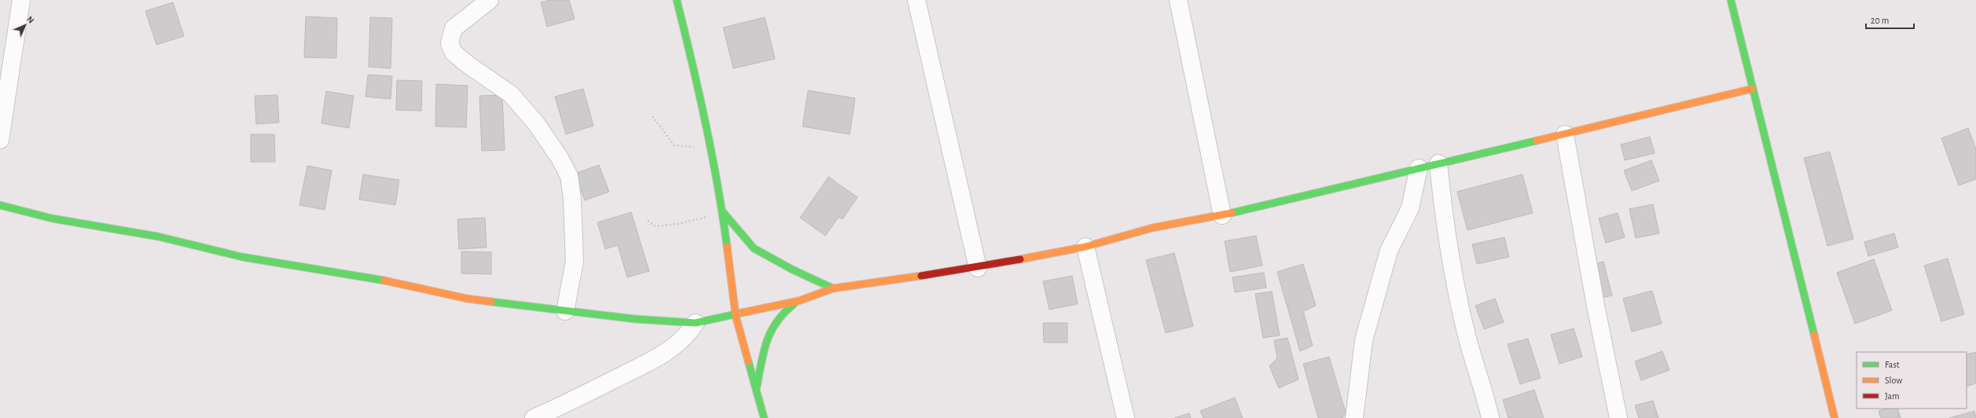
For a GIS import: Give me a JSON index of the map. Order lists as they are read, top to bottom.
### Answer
{
  "legend": ["Fast", "Slow", "Jam"],
  "scale_bar": "20 m",
  "north": "top right"
}
